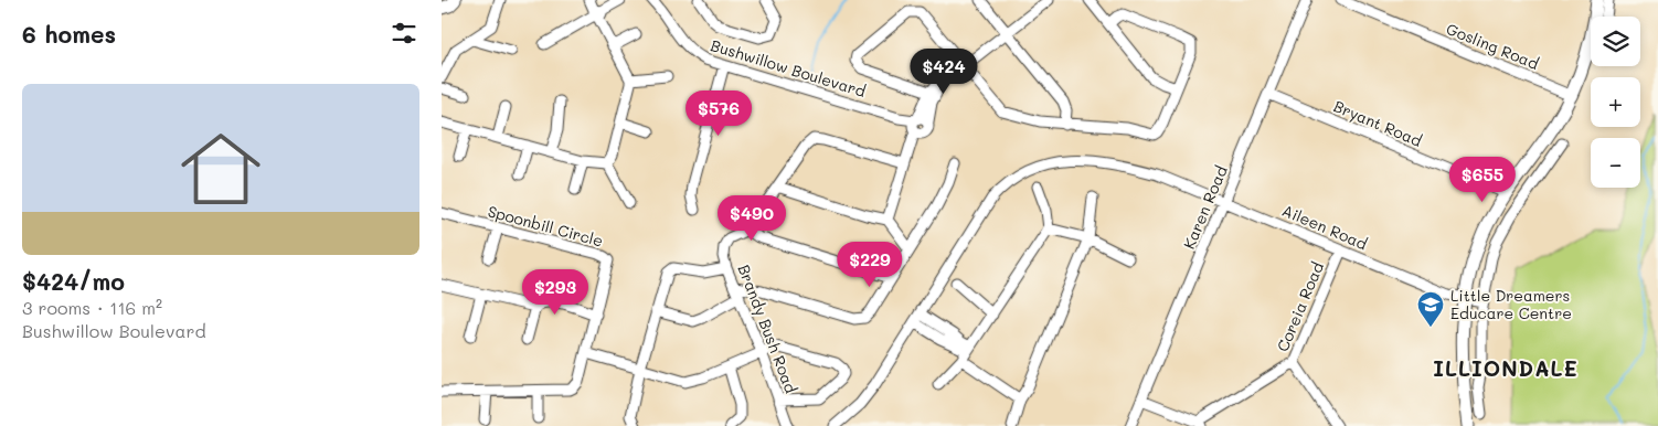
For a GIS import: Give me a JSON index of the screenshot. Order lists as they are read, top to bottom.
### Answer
{
  "streets": {
    "street": [
      "Gosling Road",
      "Bushwillow Boulevard",
      "Bryant Road",
      "Karen Road",
      "Spoonbill Circle",
      "Aileen Road",
      "Coreia Road",
      "Brandy Bush Road"
    ]
  },
  "crossings": [
    ["Bryant Road", "Karen Road"],
    ["Karen Road", "Aileen Road"],
    ["Aileen Road", "Coreia Road"]
  ],
  "districts": ["ILLIONDALE"],
  "places": {
    "school or university": ["Little Dreamers Educare Centre"]
  },
  "page": {
    "heading": "6 homes",
    "map_buttons": ["+", "−"],
    "price": [
      "$424",
      "$576",
      "$655",
      "$490",
      "$229",
      "$293"
    ],
    "list": [
      {
        "name": "$424/mo",
        "note": "3 rooms · 116 m² · Bushwillow Boulevard"
      }
    ]
  }
}
